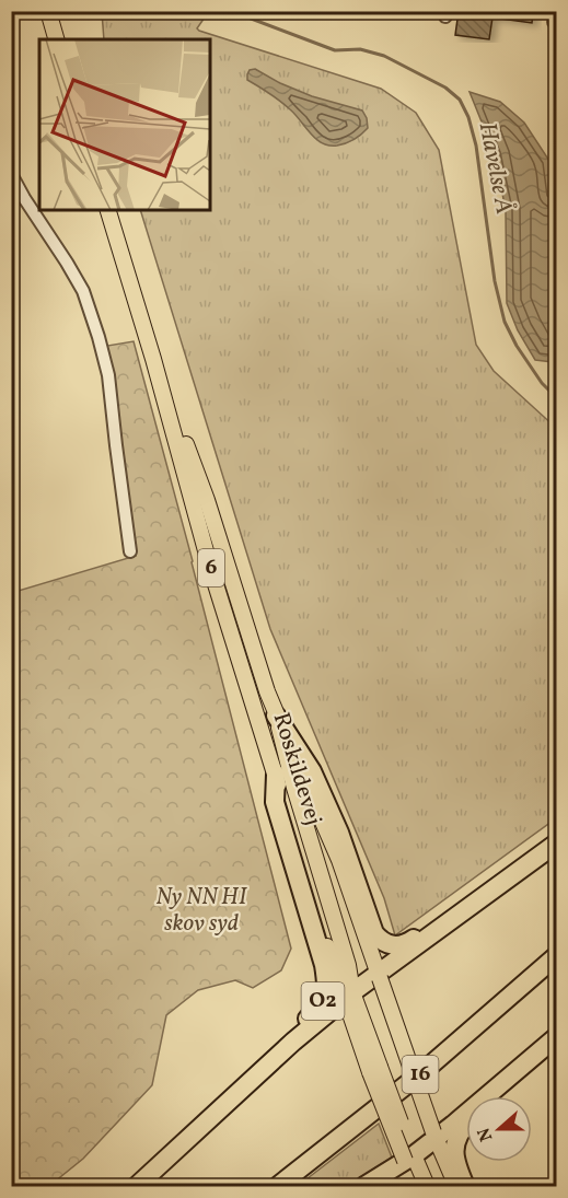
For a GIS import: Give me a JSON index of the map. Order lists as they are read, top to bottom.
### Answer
{
  "streets": {
    "highway": ["O2", "16"],
    "main road": ["6", "Roskildevej"]
  },
  "crossings": [
    ["Roskildevej", "O2"]
  ],
  "water": ["Havelse Å"],
  "parks": ["Ny NN HI skov syd"],
  "north": "left"
}
